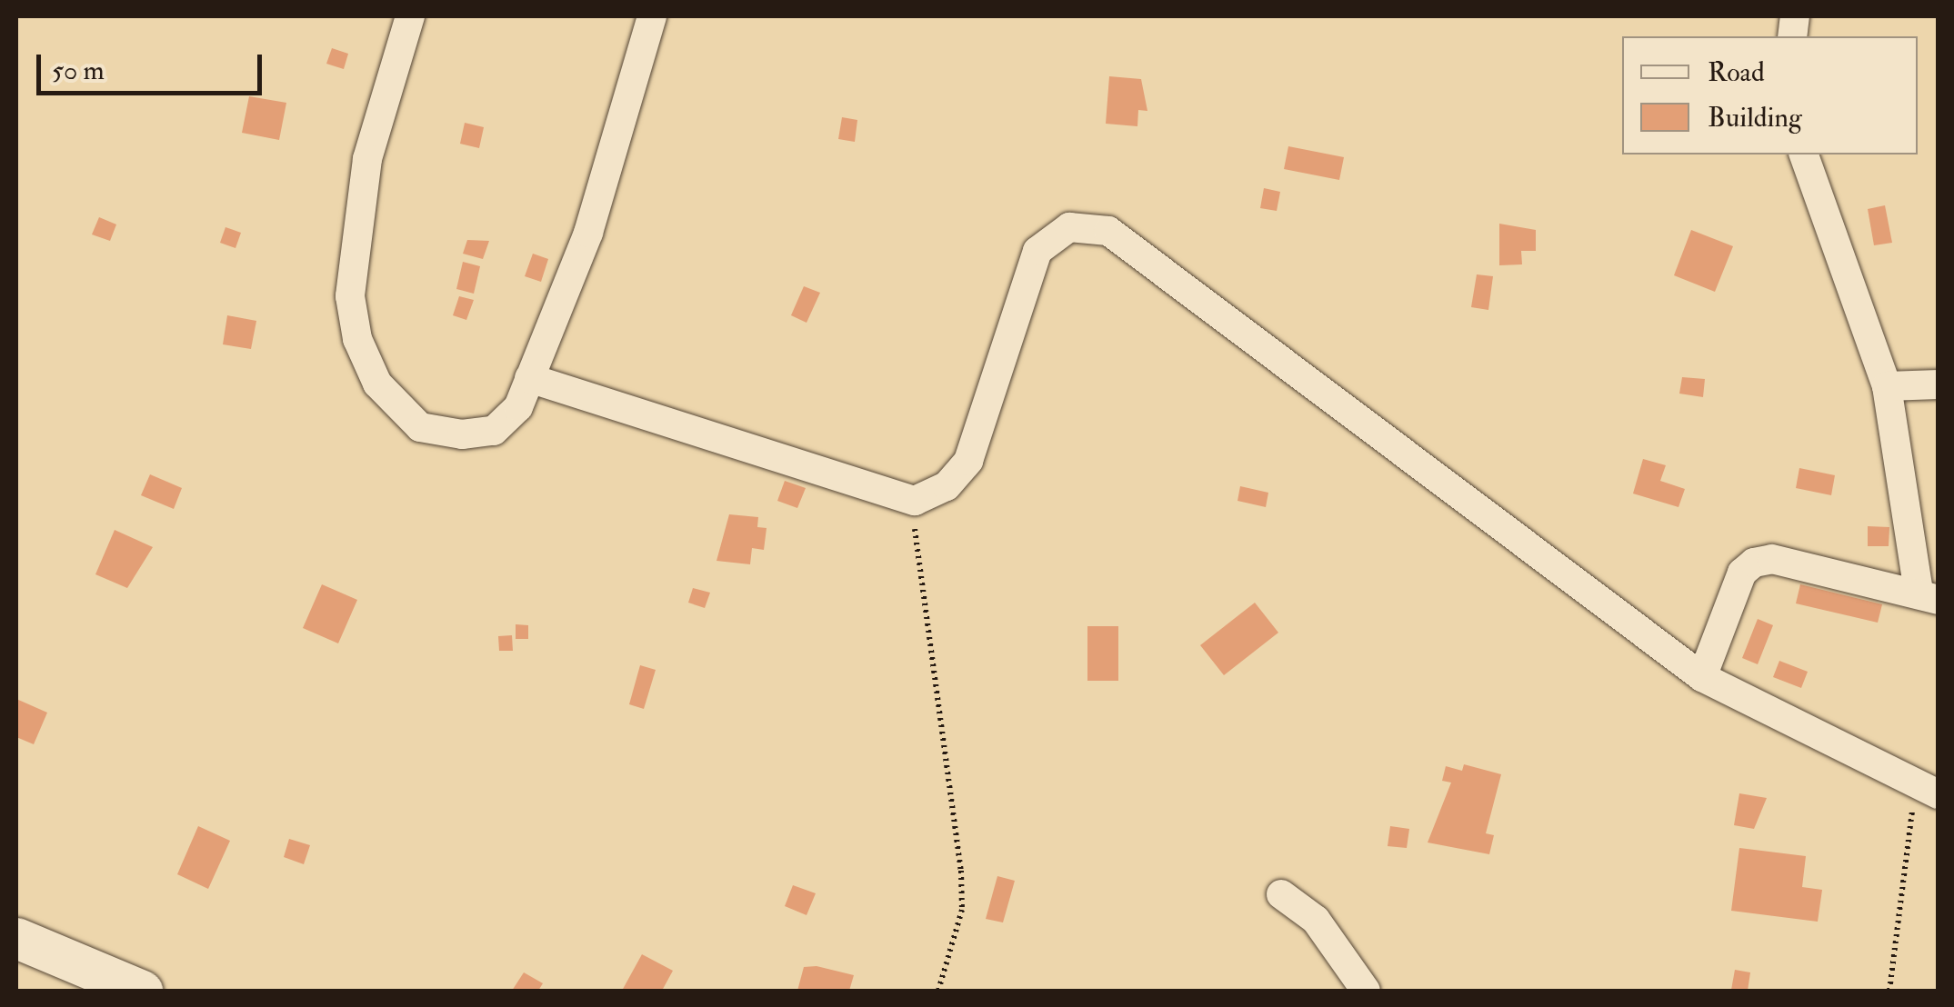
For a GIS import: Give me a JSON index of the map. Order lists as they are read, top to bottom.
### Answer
{
  "legend": ["Road", "Building"],
  "scale_bar": "50 m"
}
